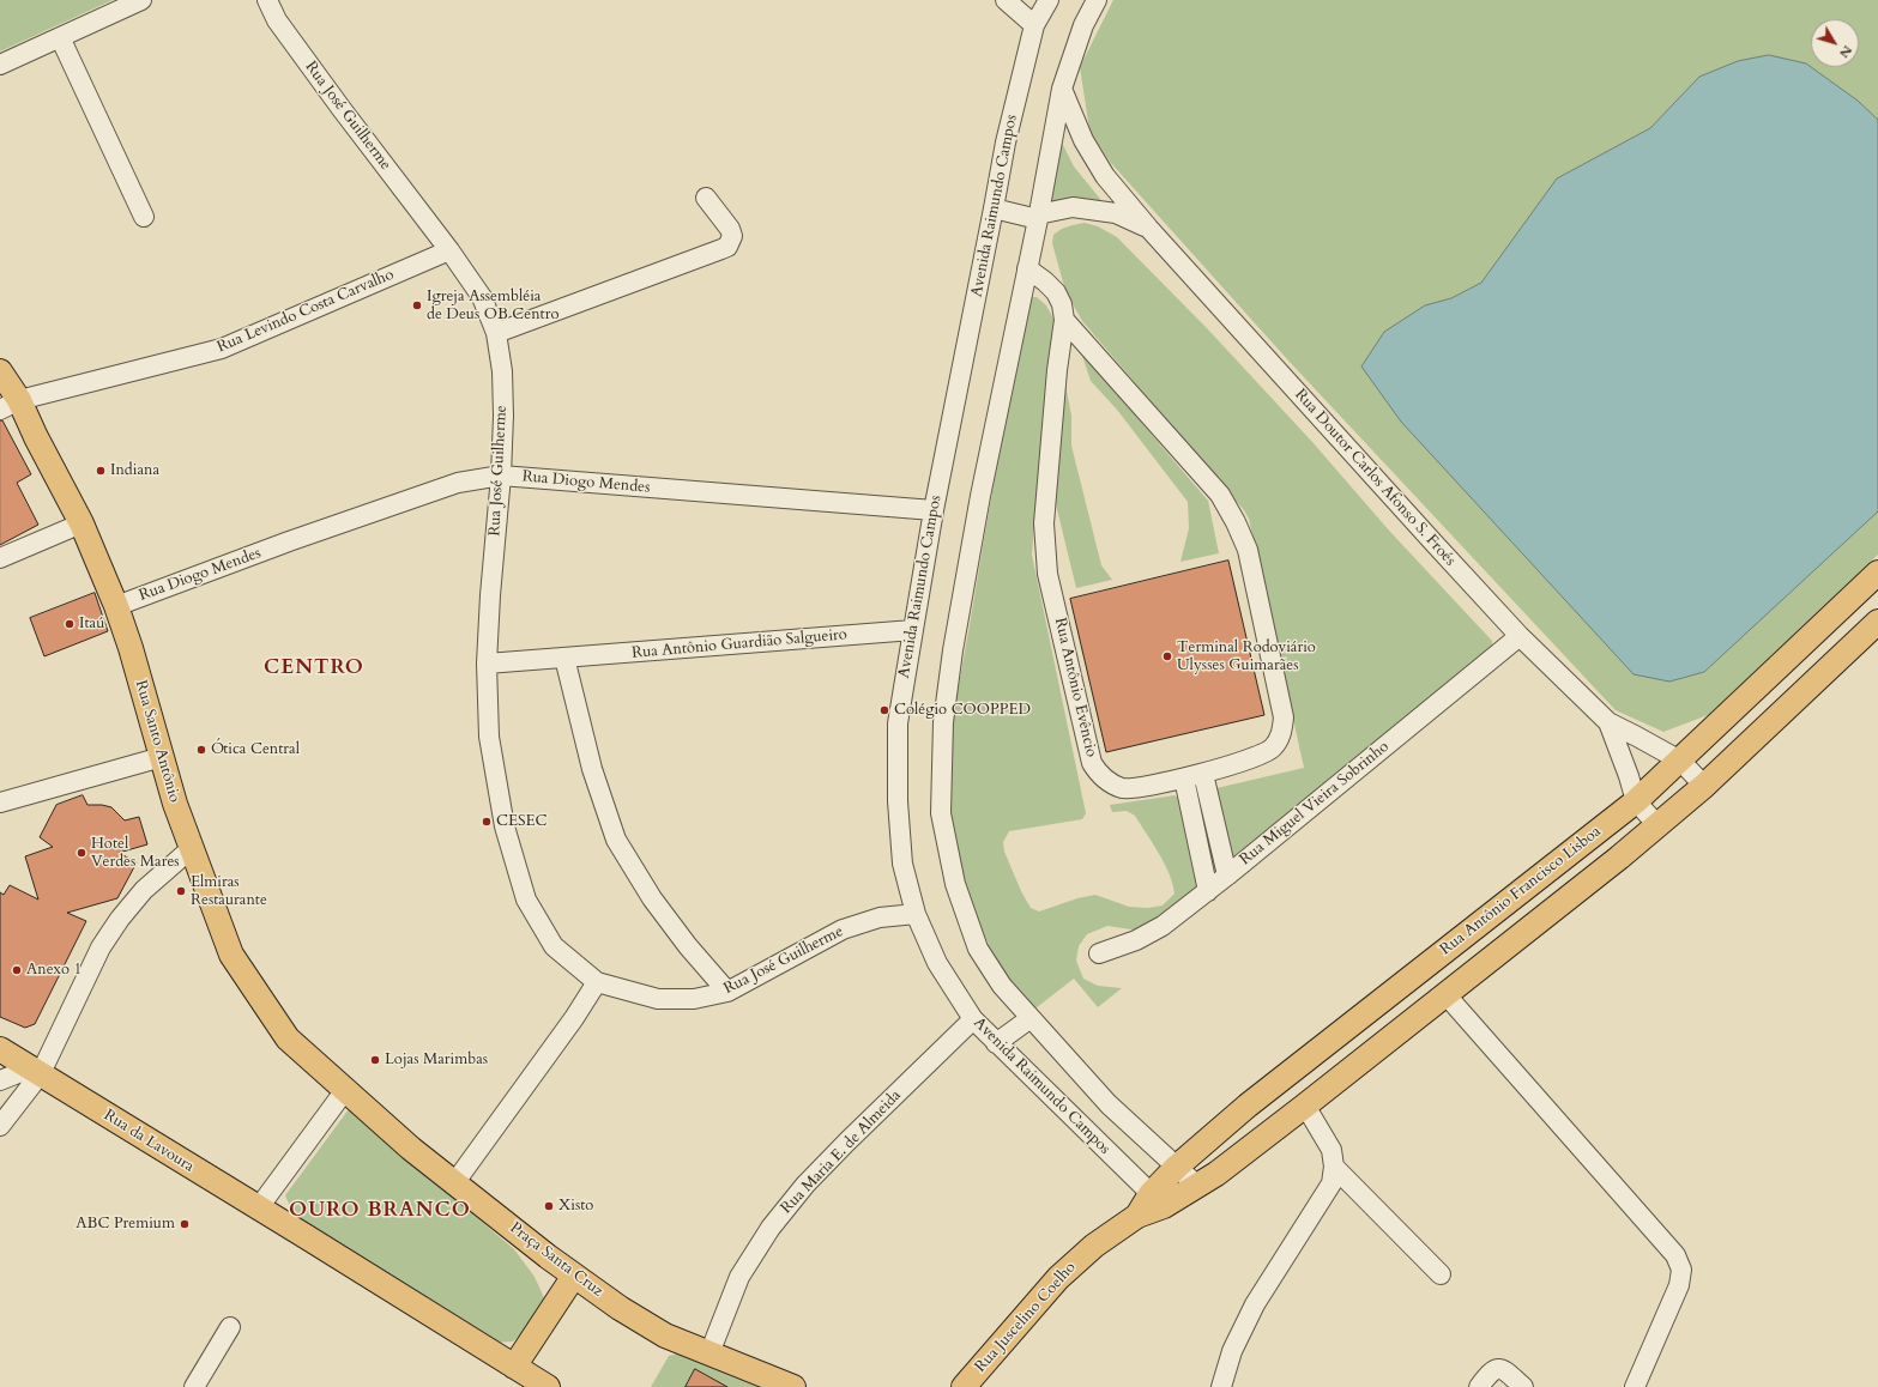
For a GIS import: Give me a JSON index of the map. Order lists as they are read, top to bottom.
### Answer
{
  "streets": {
    "main road": [
      "Rua Santo Antônio",
      "Rua Antônio Francisco Lisboa",
      "Rua da Lavoura",
      "Praça Santa Cruz",
      "Rua Juscelino Coelho"
    ],
    "street": [
      "Rua José Guilherme",
      "Avenida Raimundo Campos",
      "Rua Levindo Costa Carvalho",
      "Rua Doutor Carlos Afonso S. Froés",
      "Rua Diogo Mendes",
      "Rua Antônio Guardião Salgueiro",
      "Rua Antônio Evêncio",
      "Rua Miguel Vieira Sobrinho",
      "Rua Maria E. de Almeida"
    ]
  },
  "crossings": [
    ["Rua José Guilherme", "Avenida Raimundo Campos"],
    ["Rua José Guilherme", "Rua Levindo Costa Carvalho"],
    ["Rua José Guilherme", "Rua Diogo Mendes"],
    ["Rua José Guilherme", "Rua Antônio Guardião Salgueiro"],
    ["Avenida Raimundo Campos", "Rua Diogo Mendes"],
    ["Avenida Raimundo Campos", "Rua Antônio Guardião Salgueiro"],
    ["Avenida Raimundo Campos", "Rua Antônio Francisco Lisboa"],
    ["Avenida Raimundo Campos", "Rua Maria E. de Almeida"],
    ["Avenida Raimundo Campos", "Rua Juscelino Coelho"],
    ["Rua Levindo Costa Carvalho", "Rua Santo Antônio"],
    ["Rua Doutor Carlos Afonso S. Froés", "Rua Miguel Vieira Sobrinho"],
    ["Rua Diogo Mendes", "Rua Santo Antônio"],
    ["Rua Santo Antônio", "Praça Santa Cruz"],
    ["Rua Antônio Francisco Lisboa", "Rua Juscelino Coelho"],
    ["Rua Maria E. de Almeida", "Praça Santa Cruz"]
  ],
  "districts": ["CENTRO", "OURO BRANCO"],
  "places": [
    "Igreja Assembléia de Deus OB Centro",
    "Indiana",
    "Itaú",
    "Terminal Rodoviário Ulysses Guimarães",
    "Colégio COOPPED",
    "Ótica Central",
    "CESEC",
    "Hotel Verdes Mares",
    "Elmiras Restaurante",
    "Anexo 1",
    "Lojas Marimbas",
    "Xisto",
    "ABC Premium"
  ],
  "north": "bottom right"
}
